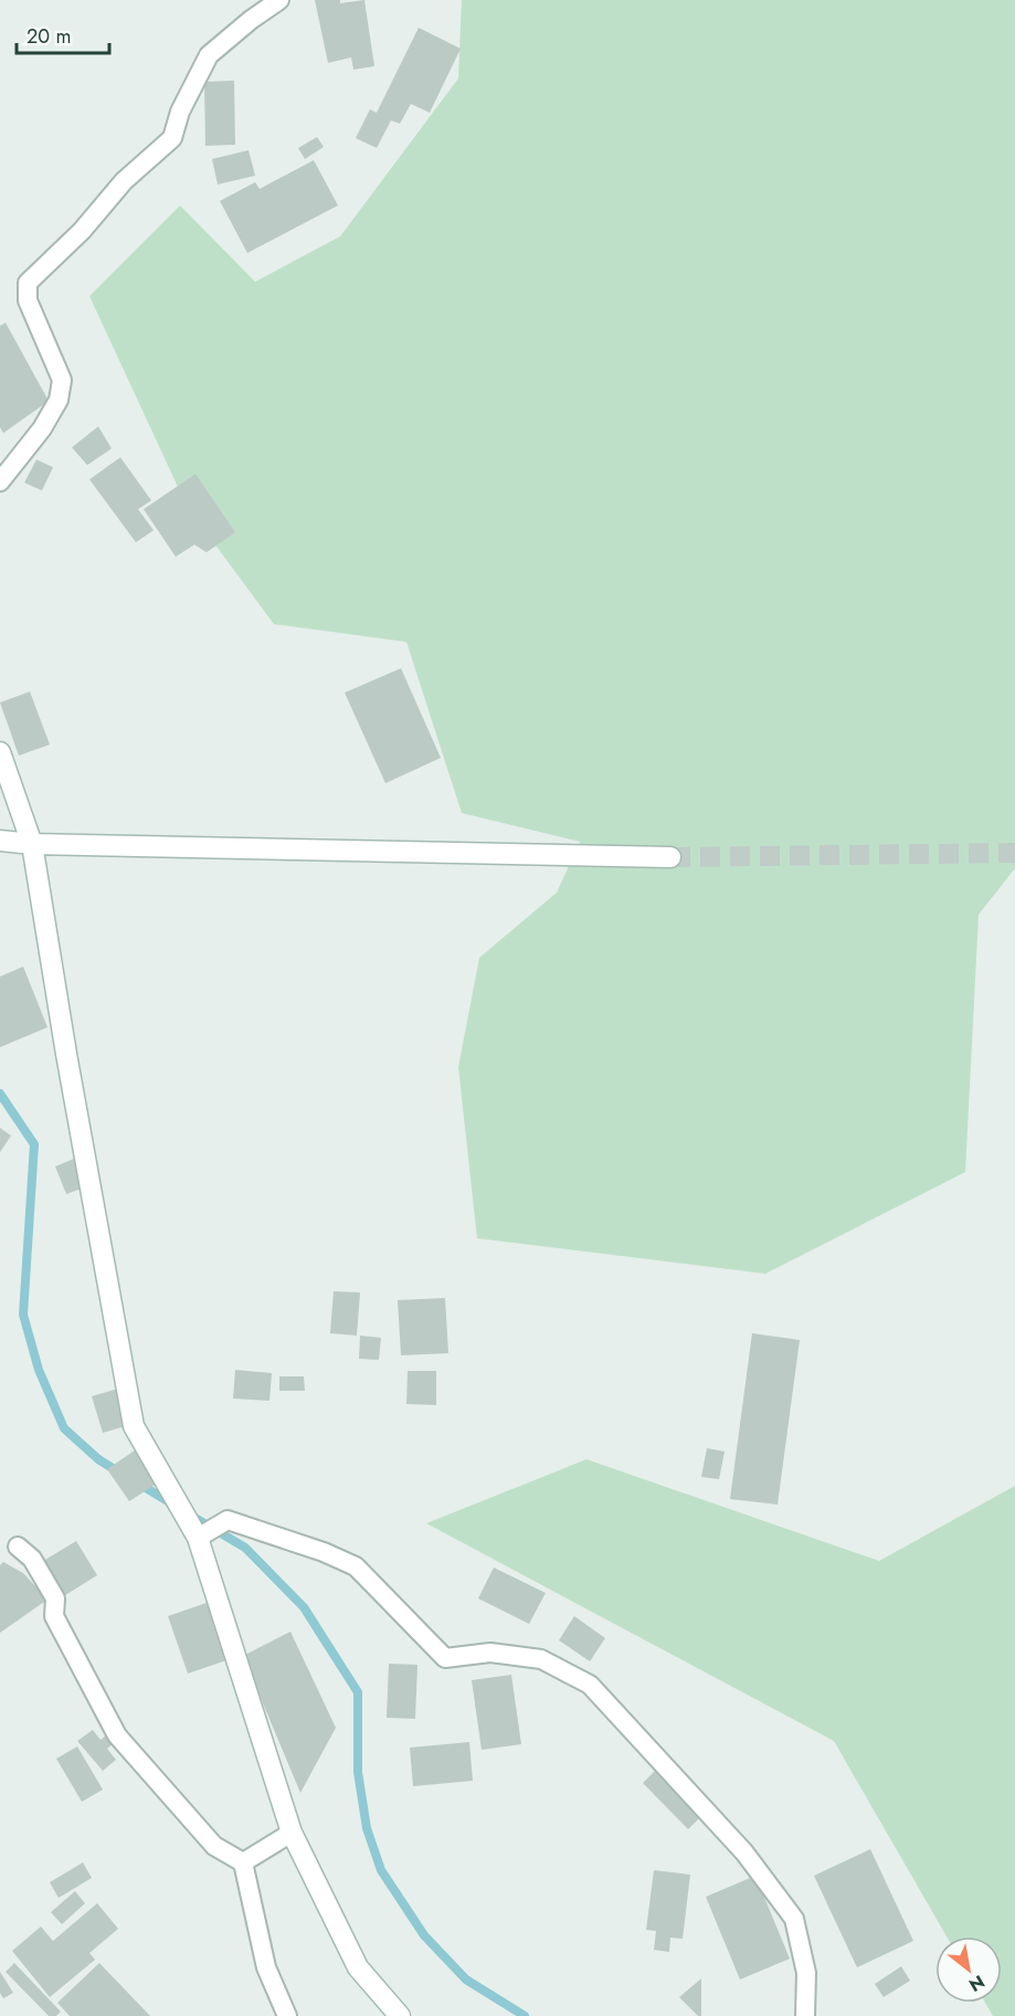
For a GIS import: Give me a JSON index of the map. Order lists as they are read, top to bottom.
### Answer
{
  "scale_bar": "20 m",
  "north": "bottom right"
}
